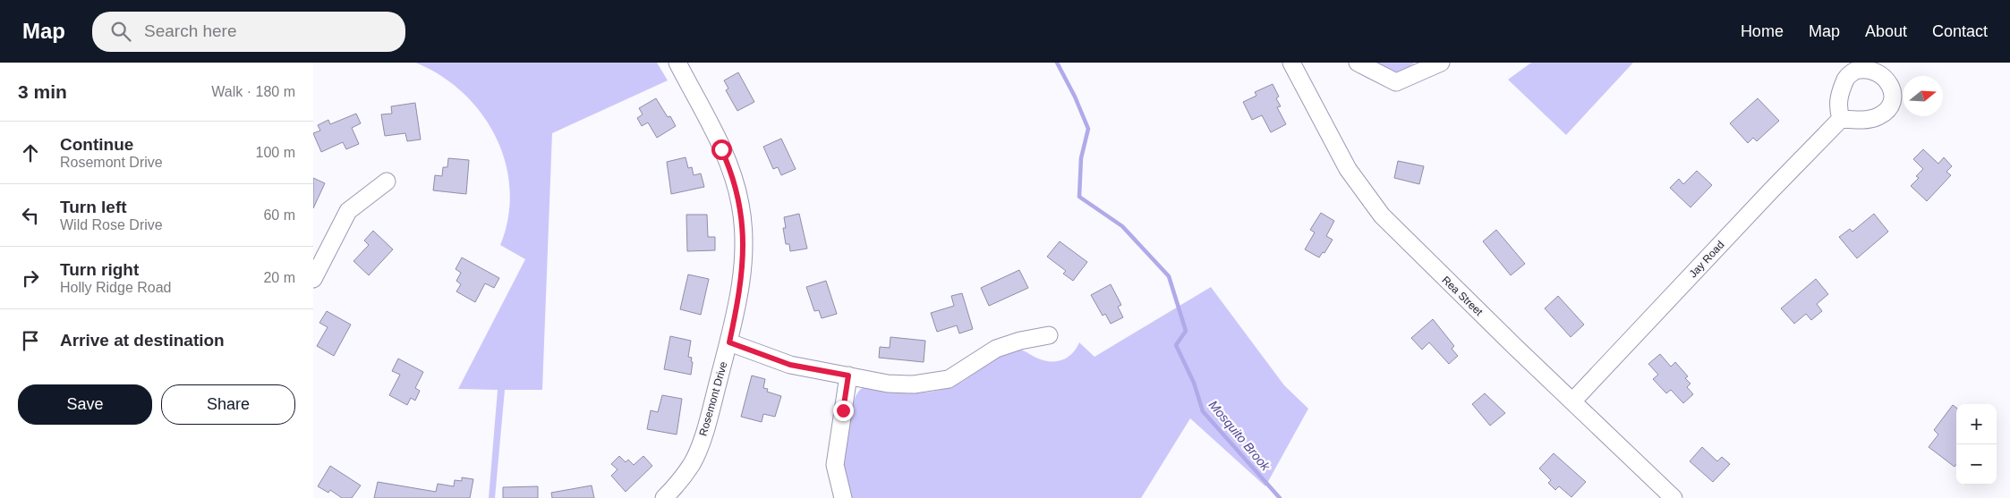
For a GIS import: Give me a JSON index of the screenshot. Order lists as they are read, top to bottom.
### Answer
{
  "streets": {
    "street": ["Jay Road", "Rea Street", "Rosemont Drive"]
  },
  "crossings": [
    ["Jay Road", "Rea Street"]
  ],
  "water": ["Mosquito Brook"],
  "north": "right",
  "page": {
    "header": "Map",
    "search": "Search here",
    "nav": [
      "Home",
      "Map",
      "About",
      "Contact"
    ],
    "heading": ["3 min", "Walk · 180 m"],
    "list": [
      ["Continue", "Rosemont Drive", "100 m"],
      ["Turn left", "Wild Rose Drive", "60 m"],
      ["Turn right", "Holly Ridge Road", "20 m"],
      "Arrive at destination"
    ],
    "buttons": ["Save", "Share"],
    "map_buttons": ["+", "−"]
  }
}
